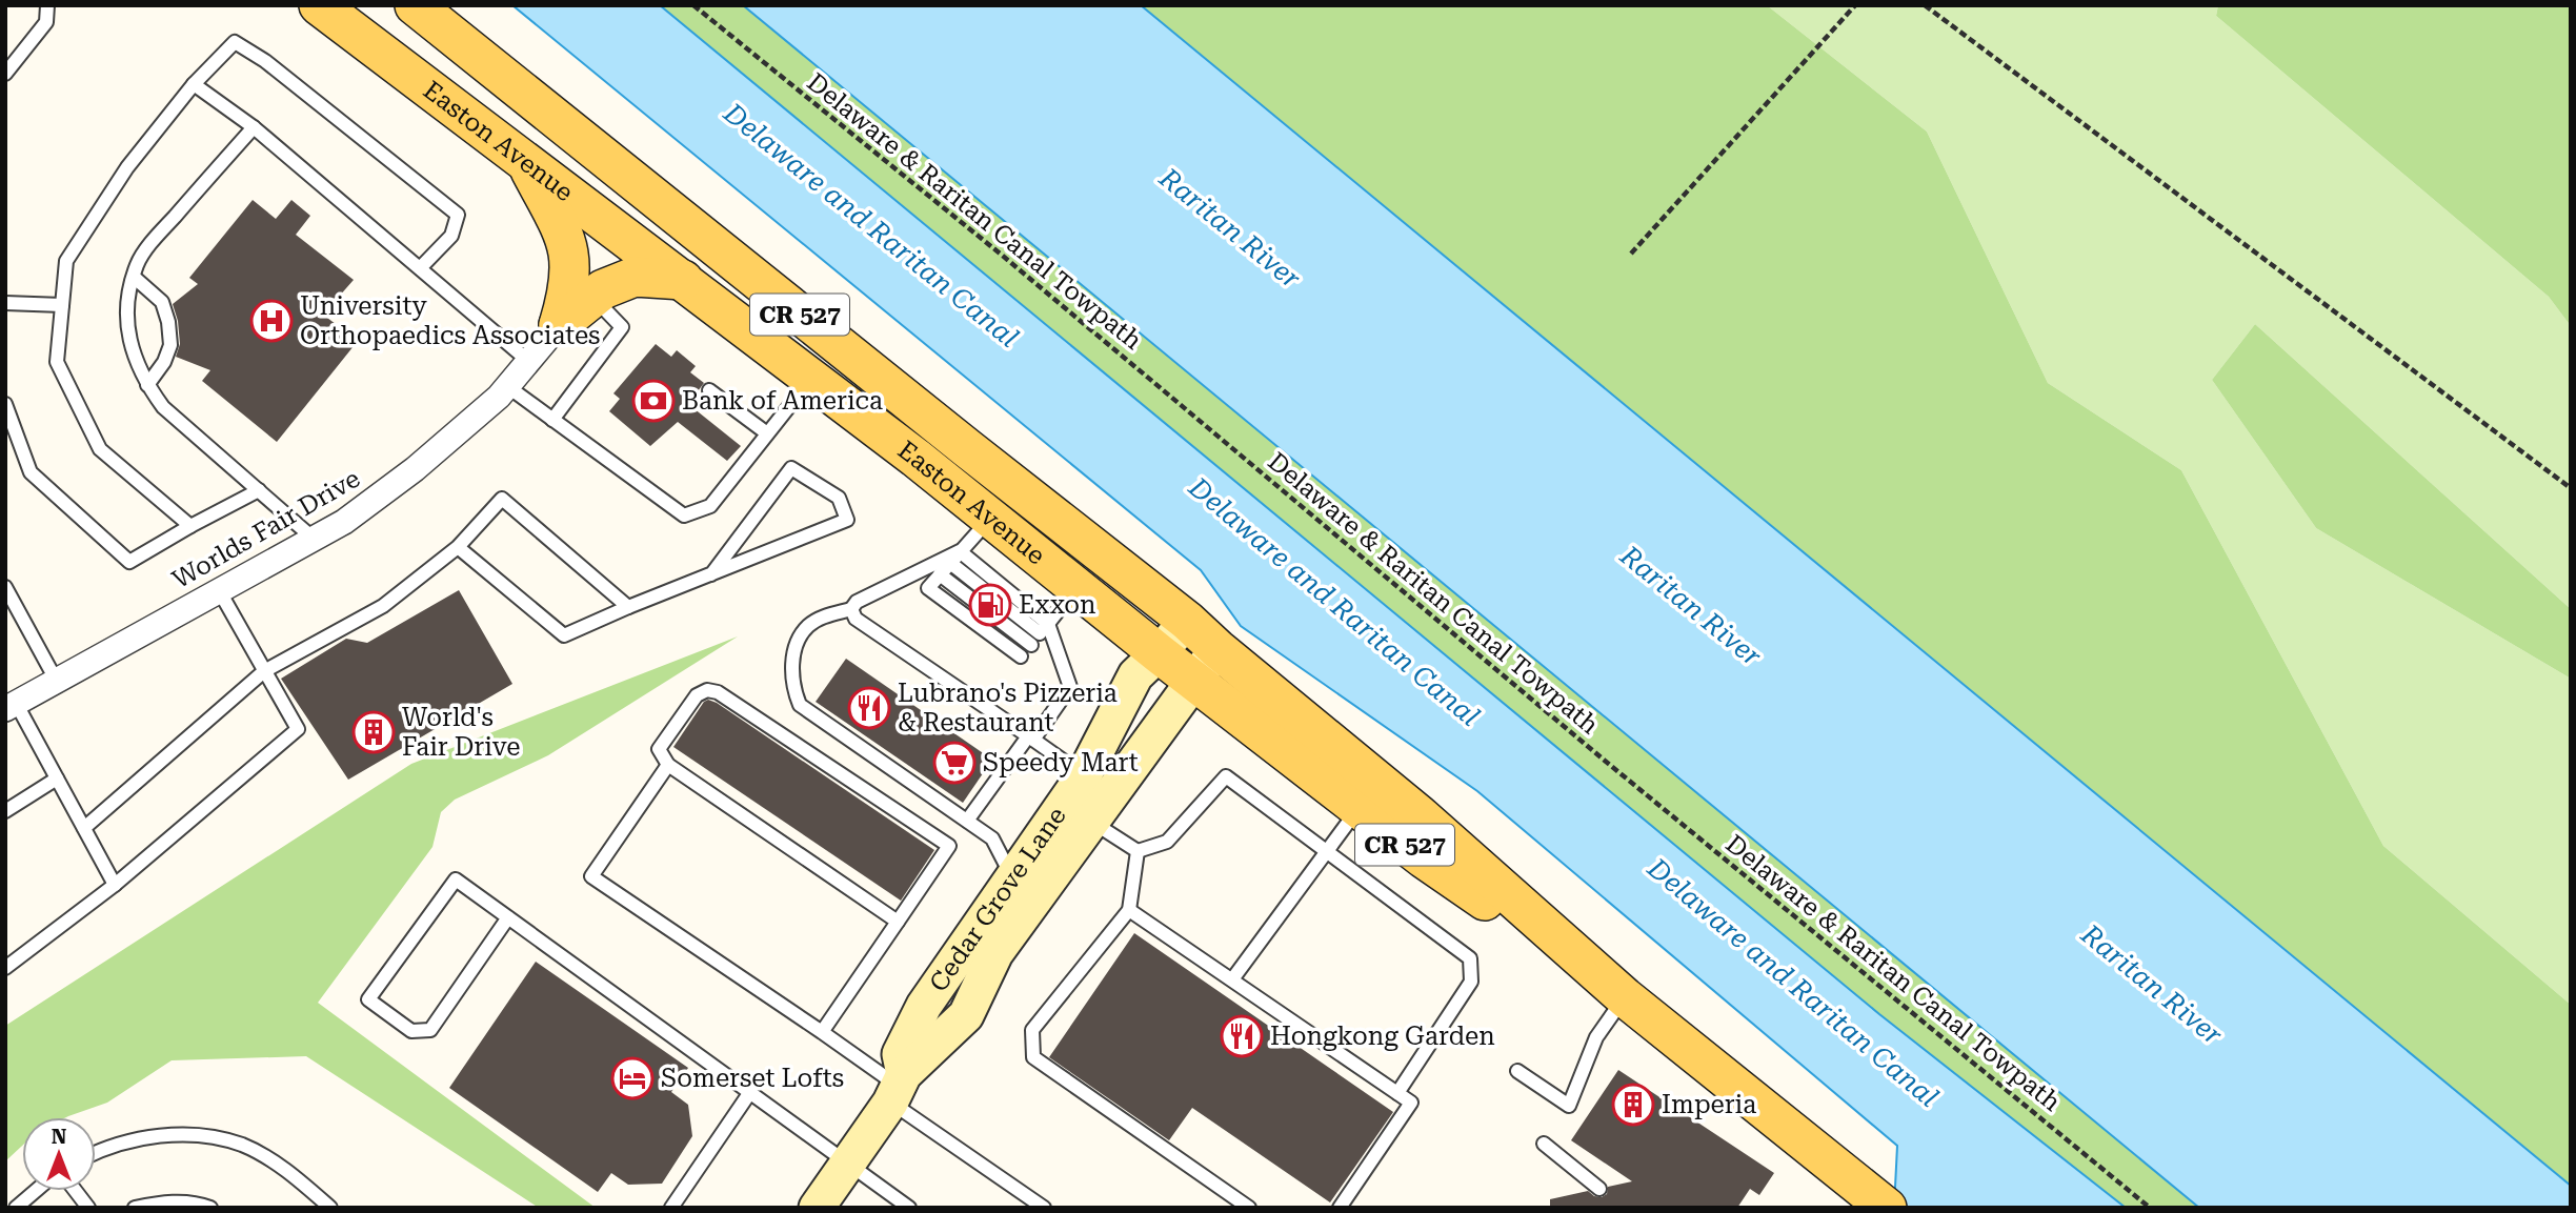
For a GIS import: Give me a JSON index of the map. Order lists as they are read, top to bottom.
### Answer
{
  "streets": {
    "main road": ["Easton Avenue", "CR 527", "Cedar Grove Lane"],
    "street": ["Worlds Fair Drive"],
    "path": ["Delaware & Raritan Canal Towpath"]
  },
  "crossings": [
    ["Easton Avenue", "Cedar Grove Lane"]
  ],
  "water": ["Delaware and Raritan Canal", "Raritan River"],
  "places": {
    "hospital": ["University Orthopaedics Associates"],
    "bank": ["Bank of America"],
    "fuel station": ["Exxon"],
    "restaurant": ["Lubrano's Pizzeria & Restaurant", "Hongkong Garden"],
    "building": ["World's Fair Drive", "Imperia"],
    "supermarket": ["Speedy Mart"],
    "hotel": ["Somerset Lofts"]
  },
  "north": "top"
}
